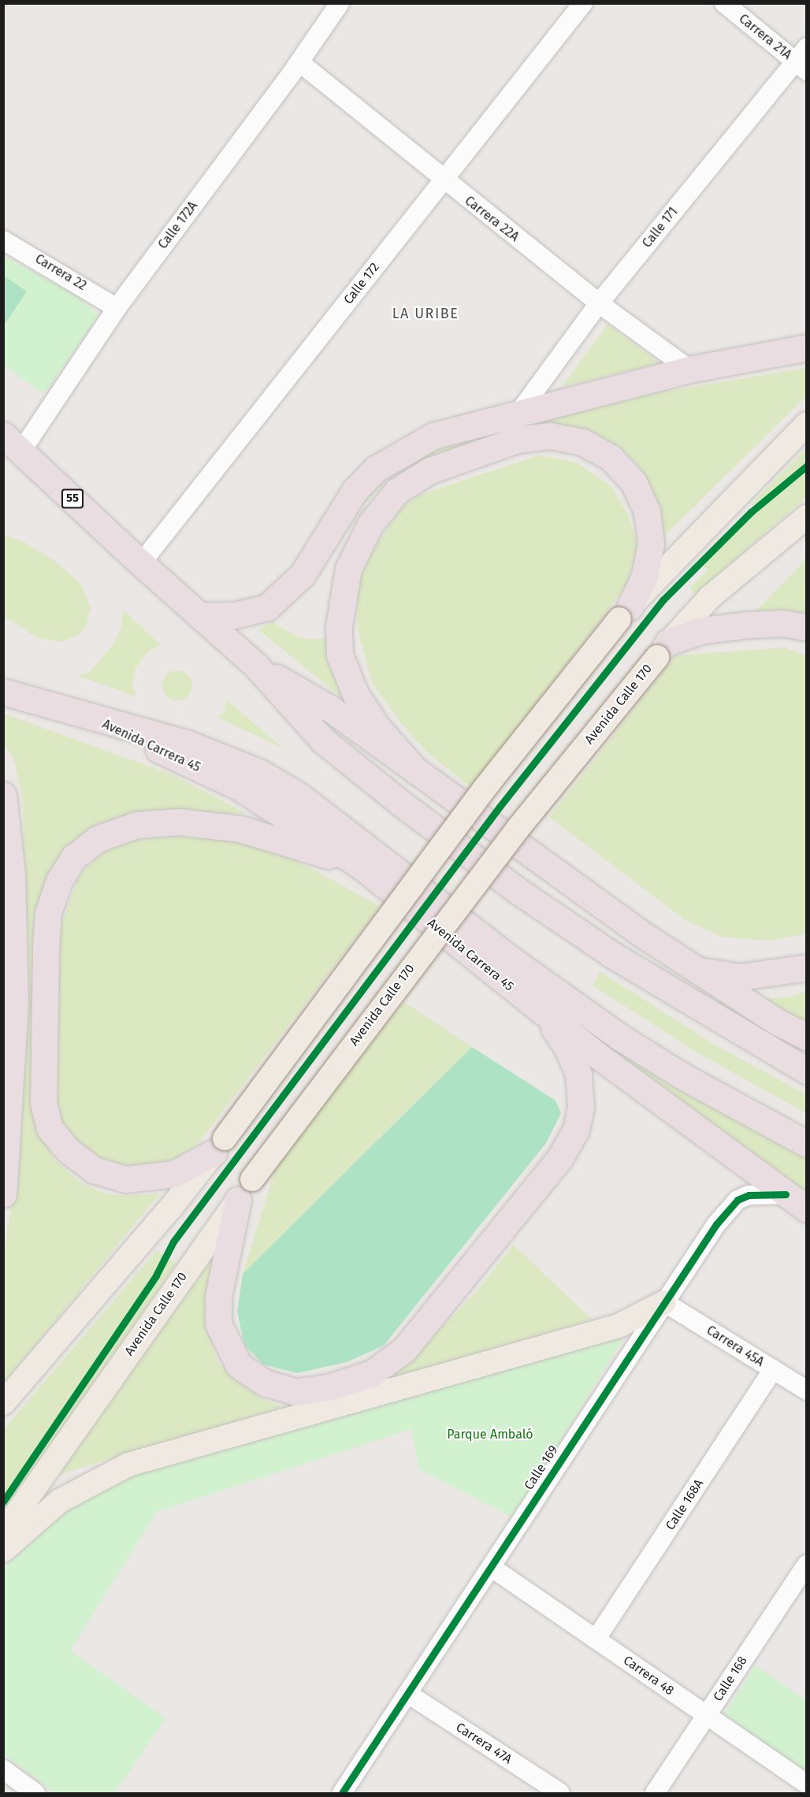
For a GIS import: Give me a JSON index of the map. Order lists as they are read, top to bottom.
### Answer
{
  "streets": {
    "highway": ["55", "Avenida Carrera 45"],
    "main road": ["Avenida Calle 170"],
    "street": [
      "Carrera 21A",
      "Carrera 22A",
      "Calle 172A",
      "Calle 171",
      "Carrera 22",
      "Calle 172",
      "Carrera 45A",
      "Calle 169",
      "Calle 168A",
      "Carrera 48",
      "Calle 168",
      "Carrera 47A"
    ]
  },
  "crossings": [
    ["Carrera 21A", "Calle 171"],
    ["Carrera 22A", "Calle 172A"],
    ["Carrera 22A", "Calle 171"],
    ["Carrera 22A", "Calle 172"],
    ["Calle 172A", "Carrera 22"],
    ["Calle 172A", "55"],
    ["Calle 172", "55"],
    ["Avenida Carrera 45", "Calle 169"],
    ["Carrera 45A", "Calle 169"],
    ["Carrera 45A", "Calle 168A"],
    ["Calle 169", "Carrera 48"],
    ["Calle 169", "Carrera 47A"],
    ["Calle 168A", "Carrera 48"],
    ["Carrera 48", "Calle 168"]
  ],
  "districts": ["LA URIBE"],
  "parks": ["Parque Ambaló"]
}
